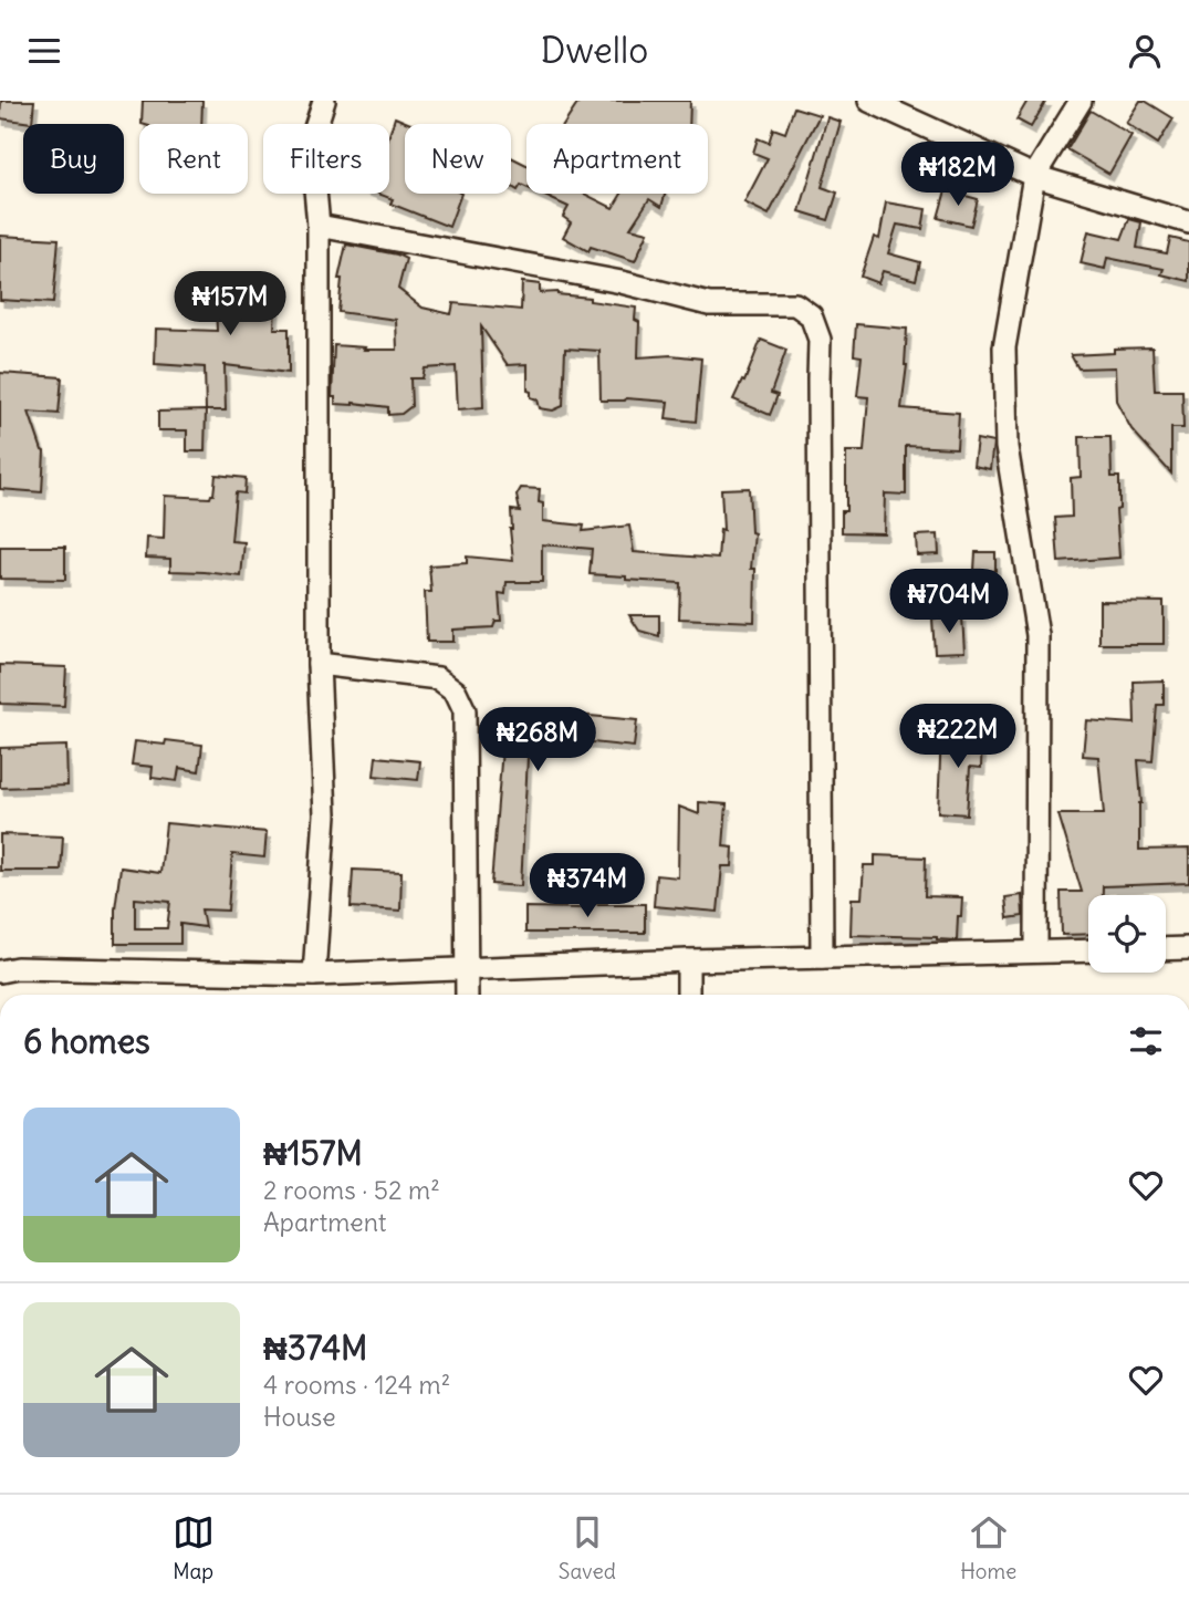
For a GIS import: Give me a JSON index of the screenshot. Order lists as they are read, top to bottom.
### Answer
{
  "page": {
    "header": "Dwello",
    "chip": [
      "Buy",
      "Rent",
      "Filters",
      "New",
      "Apartment"
    ],
    "price": [
      "₦182M",
      "₦157M",
      "₦704M",
      "₦222M",
      "₦268M",
      "₦374M"
    ],
    "heading": "6 homes",
    "list": [
      {
        "name": "₦157M",
        "note": "2 rooms · 52 m² · Apartment"
      },
      {
        "name": "₦374M",
        "note": "4 rooms · 124 m² · House"
      }
    ],
    "tabs": ["Map", "Saved", "Home"]
  }
}
